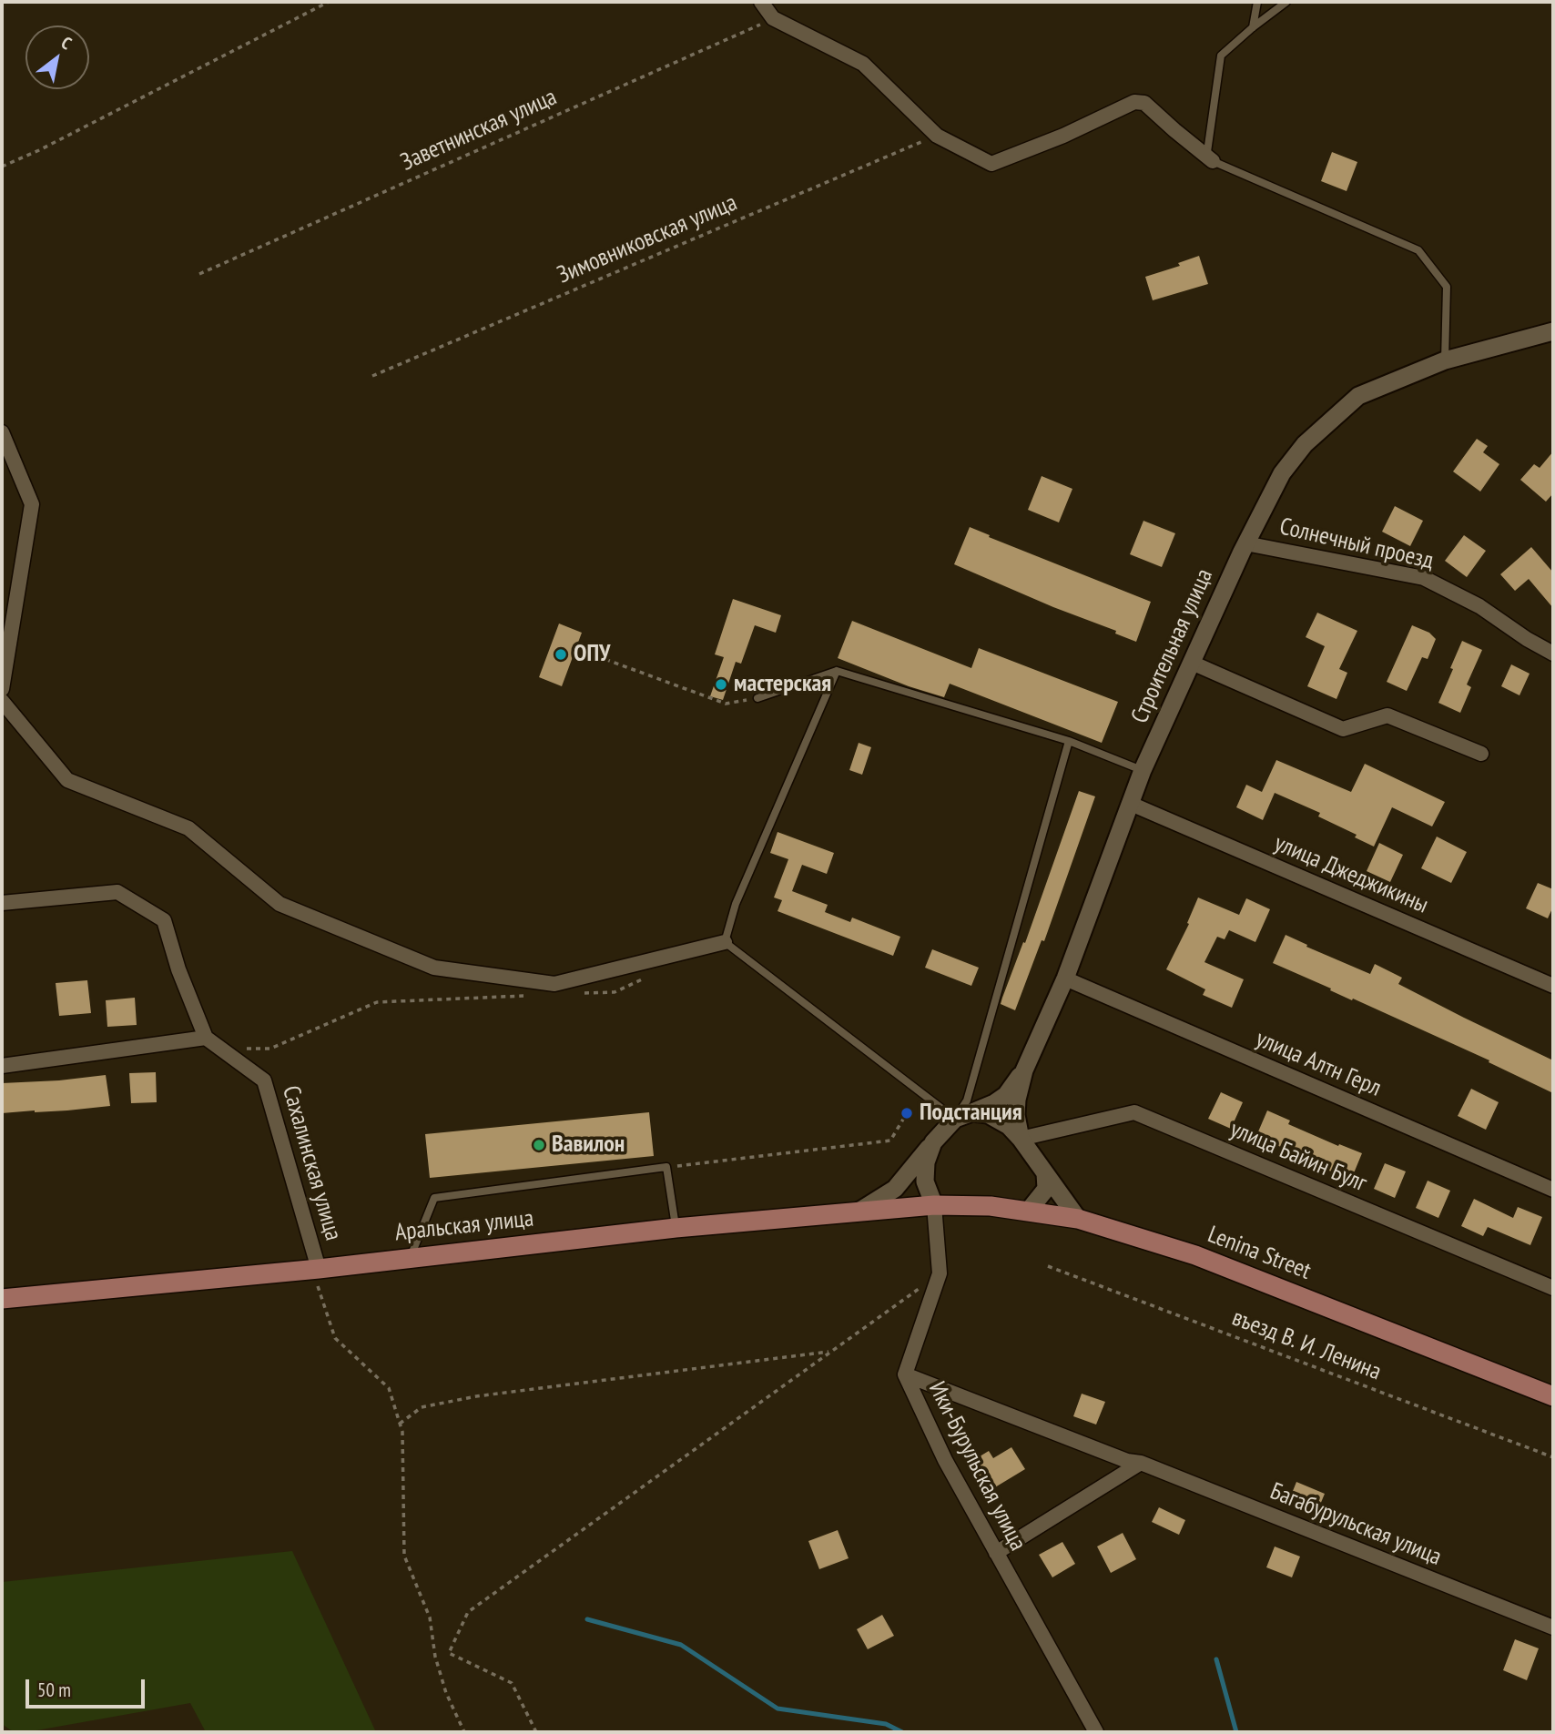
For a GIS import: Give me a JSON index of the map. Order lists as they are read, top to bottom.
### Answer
{
  "streets": {
    "main road": ["Аральская улица", "Lenina Street"],
    "street": [
      "Солнечный проезд",
      "Строительная улица",
      "улица Джеджикины",
      "улица Алтн Герл",
      "улица Байин Булг",
      "Сахалинская улица",
      "Ики-Бурульская улица",
      "Багабурульская улица"
    ],
    "path": ["Заветнинская улица", "Зимовниковская улица", "въезд В. И. Ленина"]
  },
  "crossings": [
    ["Солнечный проезд", "Строительная улица"],
    ["Строительная улица", "улица Джеджикины"],
    ["Строительная улица", "улица Алтн Герл"],
    ["Строительная улица", "улица Байин Булг"],
    ["Строительная улица", "Аральская улица"],
    ["Строительная улица", "Lenina Street"],
    ["Строительная улица", "Ики-Бурульская улица"],
    ["улица Байин Булг", "Аральская улица"],
    ["улица Байин Булг", "Lenina Street"],
    ["улица Байин Булг", "Ики-Бурульская улица"],
    ["Сахалинская улица", "Аральская улица"],
    ["Аральская улица", "Lenina Street"],
    ["Аральская улица", "Ики-Бурульская улица"],
    ["Lenina Street", "Ики-Бурульская улица"],
    ["Ики-Бурульская улица", "Багабурульская улица"]
  ],
  "places": [
    "ОПУ",
    "мастерская",
    "Подстанция",
    "Вавилон"
  ],
  "scale_bar": "50 m",
  "north": "top right"
}
